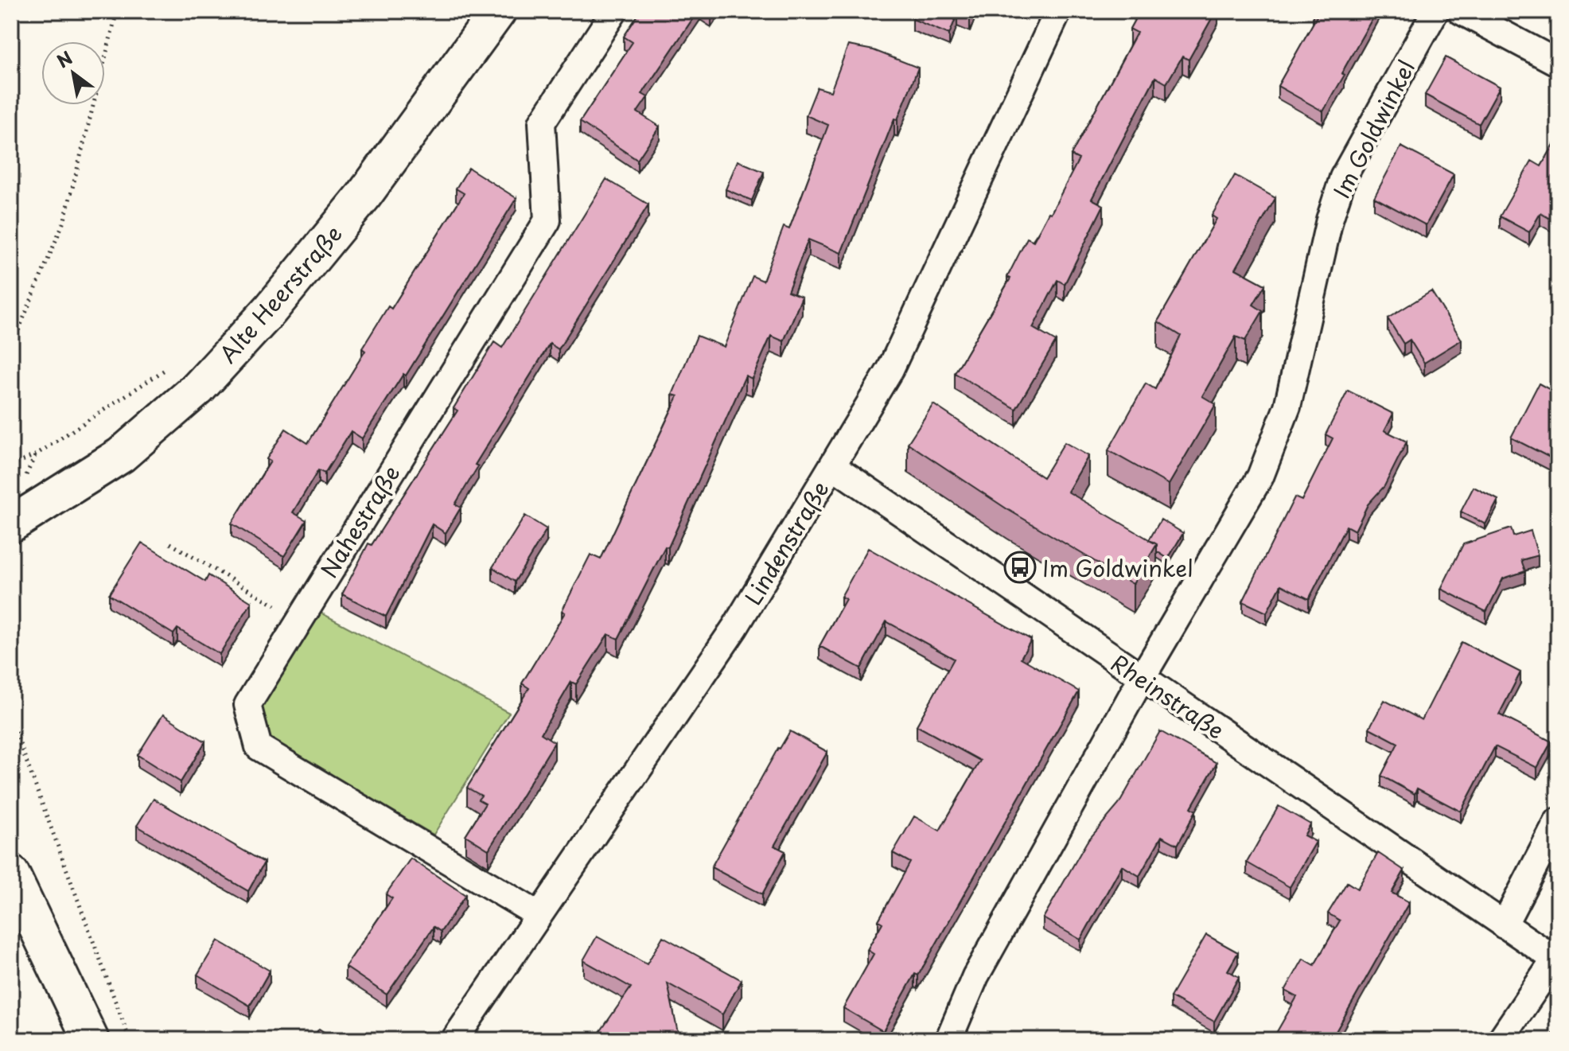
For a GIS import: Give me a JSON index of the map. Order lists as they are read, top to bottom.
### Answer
{
  "streets": {
    "street": [
      "Im Goldwinkel",
      "Alte Heerstraße",
      "Nahestraße",
      "Lindenstraße",
      "Rheinstraße"
    ]
  },
  "crossings": [
    ["Im Goldwinkel", "Rheinstraße"],
    ["Nahestraße", "Lindenstraße"],
    ["Lindenstraße", "Rheinstraße"]
  ],
  "places": {
    "bus stop": ["Im Goldwinkel"]
  },
  "north": "top left"
}
